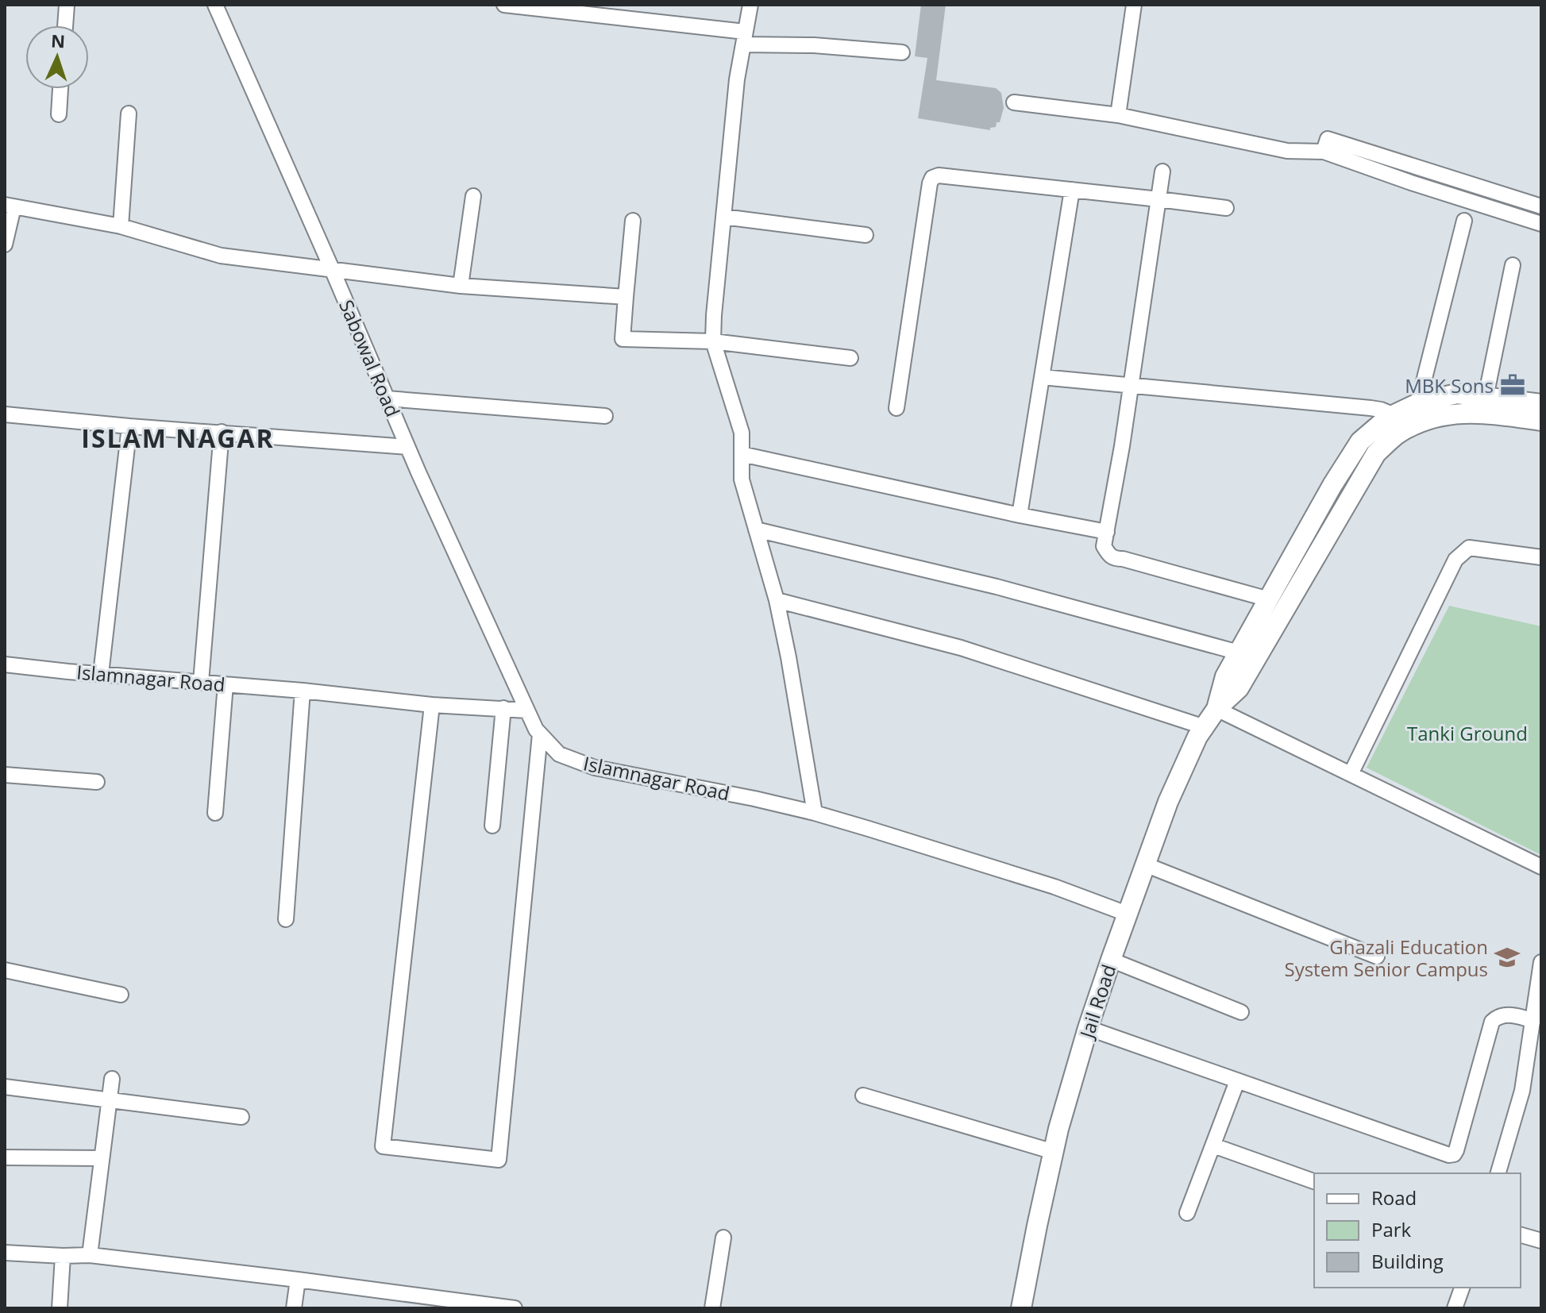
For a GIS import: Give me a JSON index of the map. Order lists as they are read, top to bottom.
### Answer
{
  "streets": {
    "main road": ["Jail Road"],
    "street": ["Sabowal Road", "Islamnagar Road"]
  },
  "crossings": [
    ["Sabowal Road", "Islamnagar Road"],
    ["Islamnagar Road", "Jail Road"]
  ],
  "districts": ["ISLAM NAGAR"],
  "parks": ["Tanki Ground"],
  "places": {
    "office": ["MBK Sons"],
    "school or university": ["Ghazali Education System Senior Campus"]
  },
  "legend": ["Road", "Park", "Building"],
  "north": "top"
}
